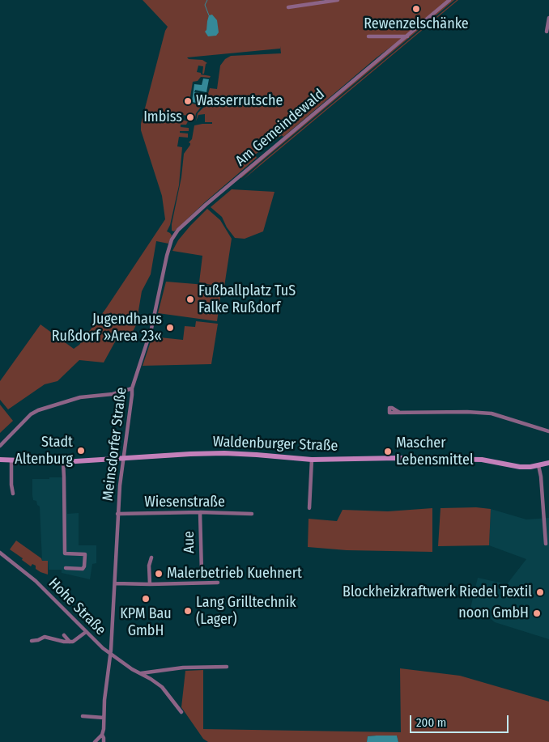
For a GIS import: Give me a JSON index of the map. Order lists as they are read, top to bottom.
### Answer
{
  "streets": {
    "main road": ["Waldenburger Straße"],
    "street": [
      "Am Gemeindewald",
      "Meinsdorfer Straße",
      "Wiesenstraße",
      "Aue",
      "Hohe Straße"
    ]
  },
  "crossings": [
    ["Am Gemeindewald", "Meinsdorfer Straße"],
    ["Meinsdorfer Straße", "Waldenburger Straße"],
    ["Meinsdorfer Straße", "Wiesenstraße"],
    ["Meinsdorfer Straße", "Hohe Straße"],
    ["Wiesenstraße", "Aue"]
  ],
  "places": [
    "Rewenzelschänke",
    "Wasserrutsche",
    "Imbiss",
    "Fußballplatz TuS Falke Rußdorf",
    "Jugendhaus Rußdorf »Area 23«",
    "Stadt Altenburg",
    "Mascher Lebensmittel",
    "Malerbetrieb Kuehnert",
    "Blockheizkraftwerk Riedel Textil",
    "KPM Bau GmbH",
    "Lang Grilltechnik (Lager)",
    "noon GmbH"
  ],
  "scale_bar": "200 m"
}
